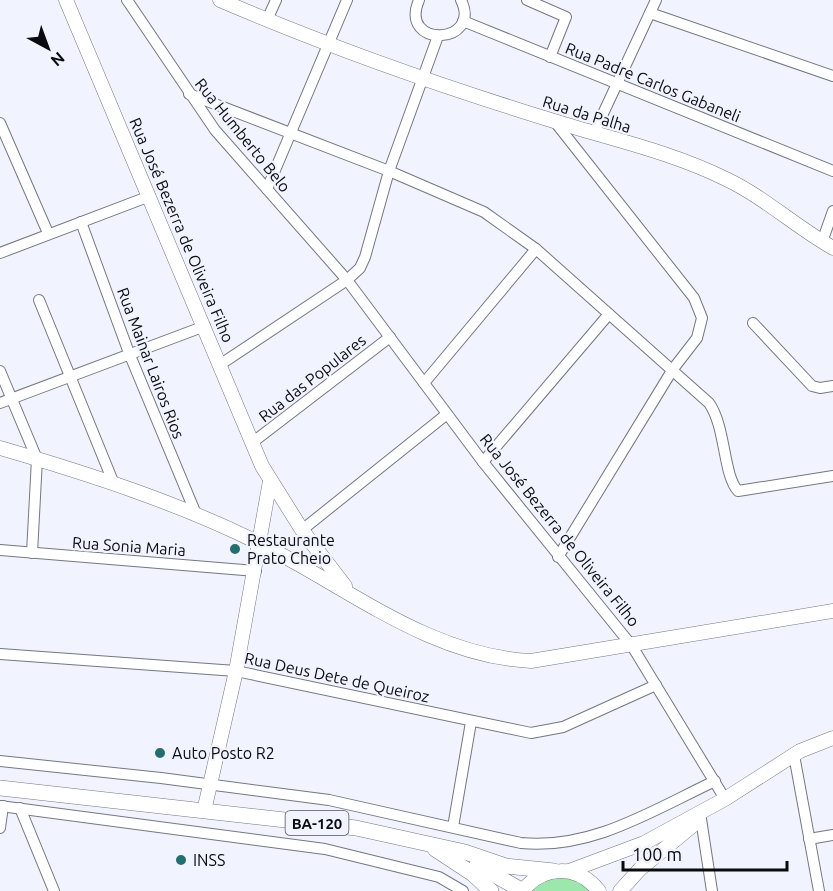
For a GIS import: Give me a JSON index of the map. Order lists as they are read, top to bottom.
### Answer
{
  "streets": {
    "main road": ["Rua da Palha", "Rua José Bezerra de Oliveira Filho", "BA-120"],
    "street": [
      "Rua Padre Carlos Gabaneli",
      "Rua Humberto Belo",
      "Rua Mainar Lairos Rios",
      "Rua das Populares",
      "Rua Sonia Maria",
      "Rua Deus Dete de Queiroz"
    ]
  },
  "crossings": [
    ["Rua Humberto Belo", "Rua José Bezerra de Oliveira Filho"],
    ["Rua José Bezerra de Oliveira Filho", "Rua Mainar Lairos Rios"],
    ["Rua José Bezerra de Oliveira Filho", "Rua das Populares"]
  ],
  "places": ["Restaurante Prato Cheio", "Auto Posto R2", "INSS"],
  "scale_bar": "100 m",
  "north": "bottom right"
}
